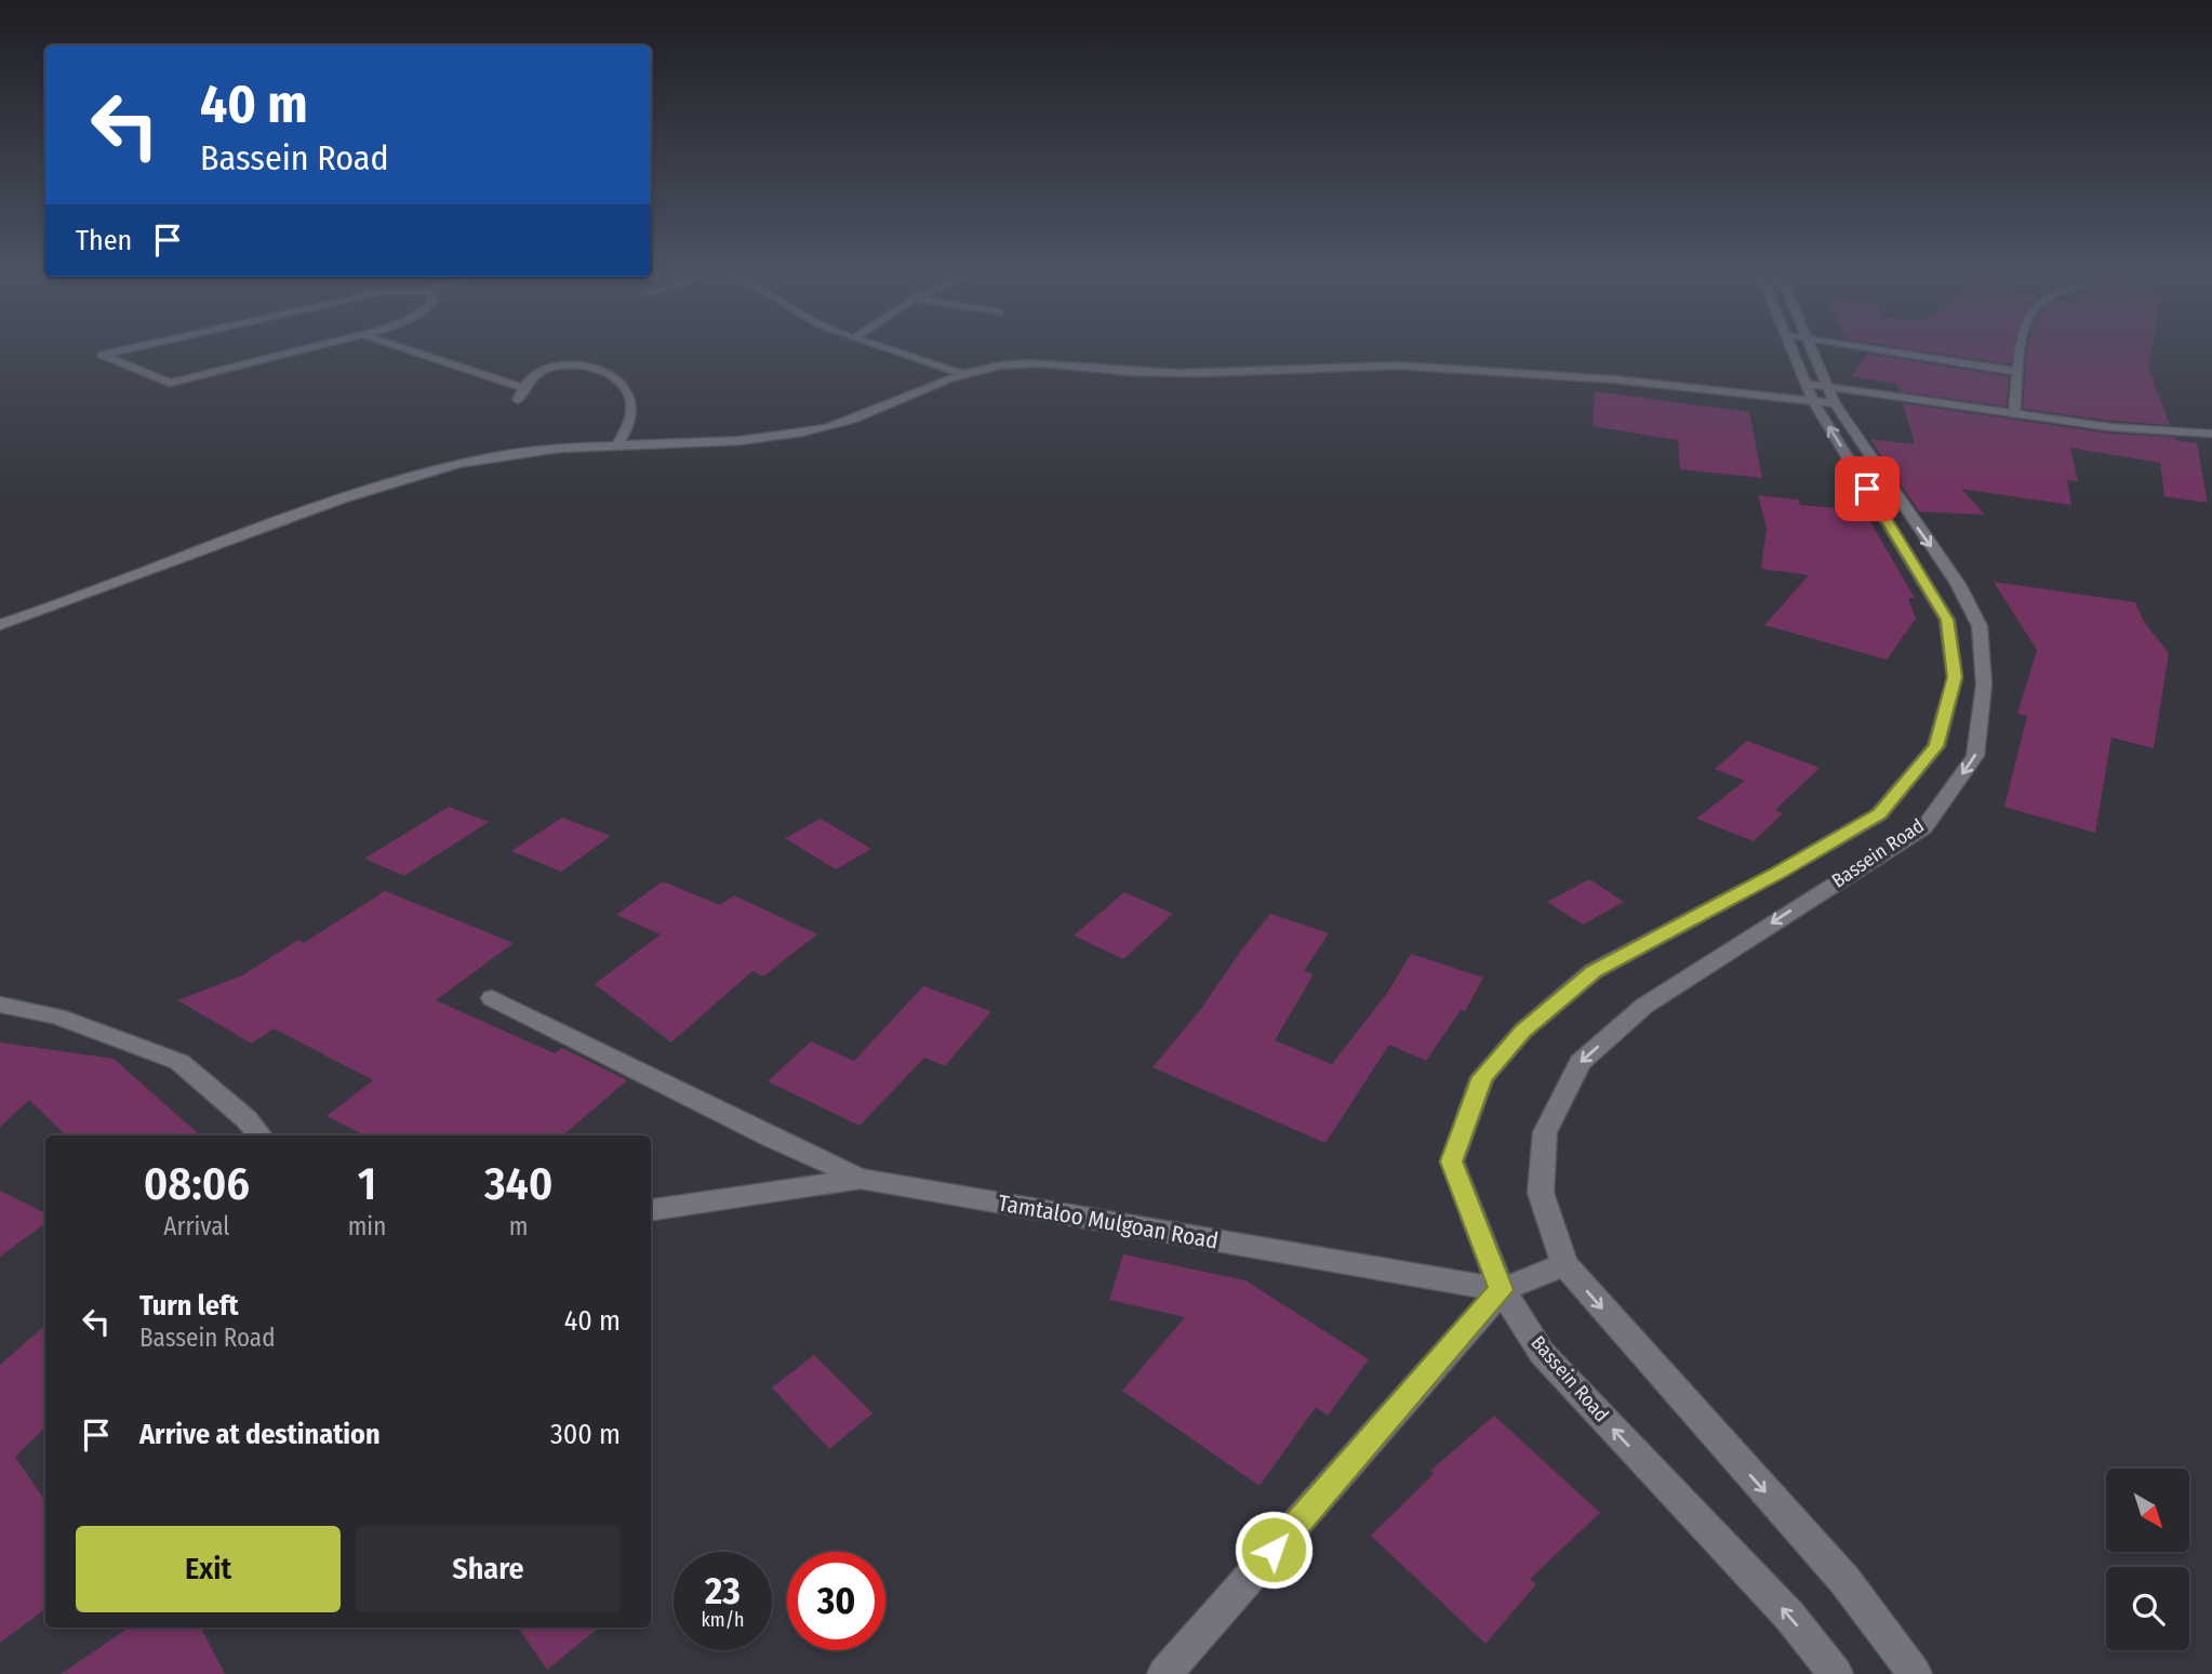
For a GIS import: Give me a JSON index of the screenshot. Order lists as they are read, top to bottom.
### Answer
{
  "streets": {
    "street": ["Bassein Road", "Tamtaloo Mulgoan Road"]
  },
  "crossings": [
    ["Bassein Road", "Tamtaloo Mulgoan Road"]
  ],
  "north": "bottom right",
  "page": {
    "turn": ["40 m", "Bassein Road"],
    "then": "Then",
    "eta": [
      "08:06",
      "Arrival",
      "1",
      "min",
      "340",
      "m"
    ],
    "list": [
      {
        "name": "Turn left",
        "note": "Bassein Road",
        "value": "40 m"
      },
      {
        "name": "Arrive at destination",
        "value": "300 m"
      }
    ],
    "buttons": ["Exit", "Share"],
    "speed": "23 km/h",
    "limit": "30"
  }
}
